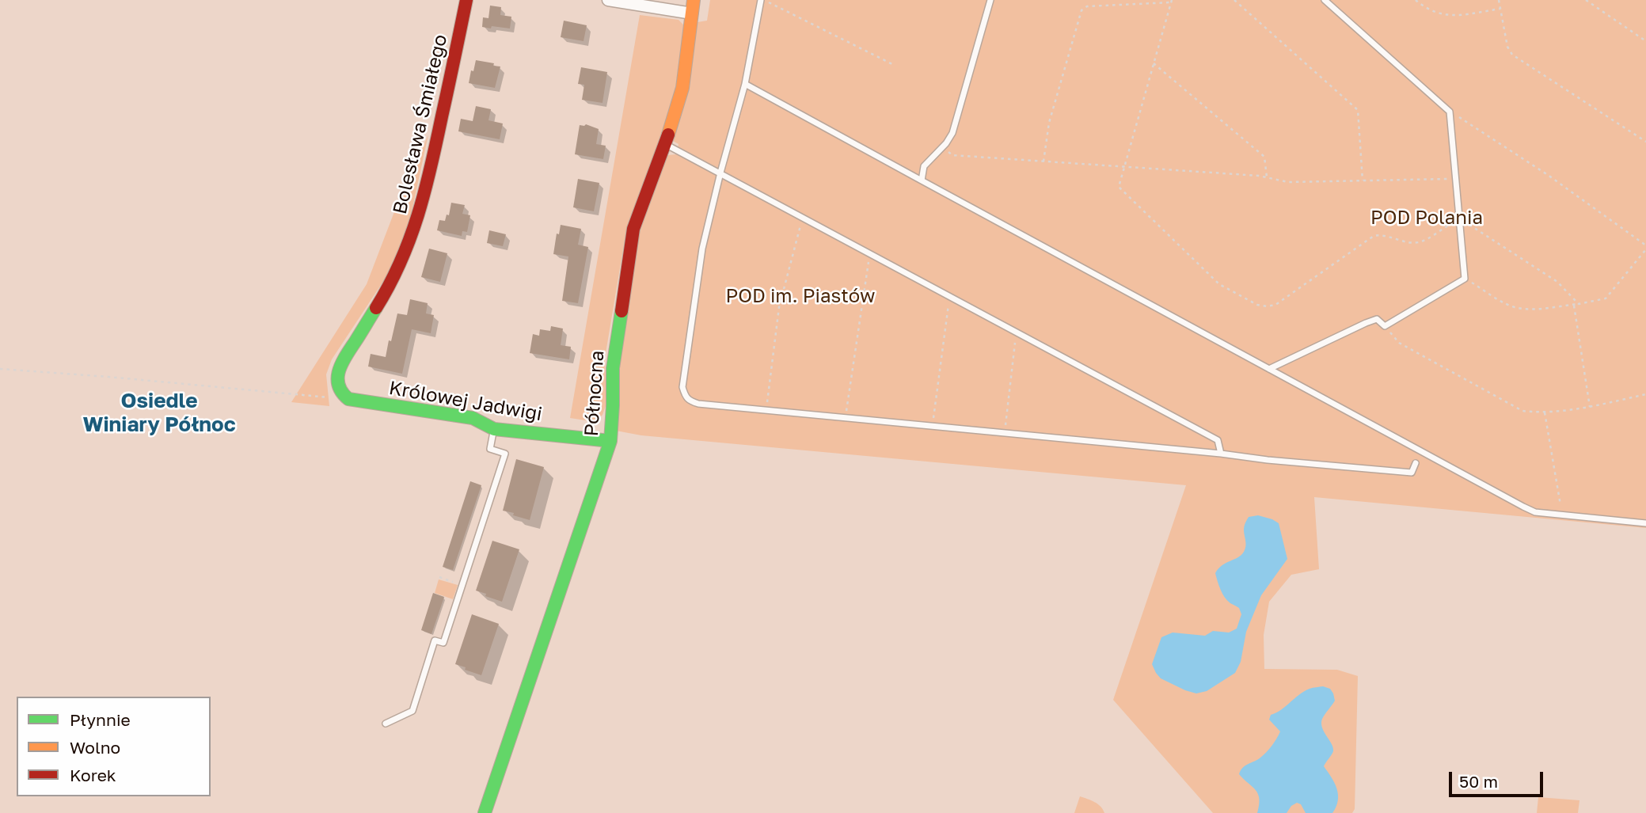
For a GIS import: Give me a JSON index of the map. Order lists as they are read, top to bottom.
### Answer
{
  "streets": {
    "street": ["Bolesława Śmiałego", "Północna", "Królowej Jadwigi"]
  },
  "crossings": [
    ["Bolesława Śmiałego", "Królowej Jadwigi"],
    ["Północna", "Królowej Jadwigi"]
  ],
  "districts": ["Osiedle Winiary Północ"],
  "parks": ["POD Polania", "POD im. Piastów"],
  "legend": ["Płynnie", "Wolno", "Korek"],
  "scale_bar": "50 m"
}
